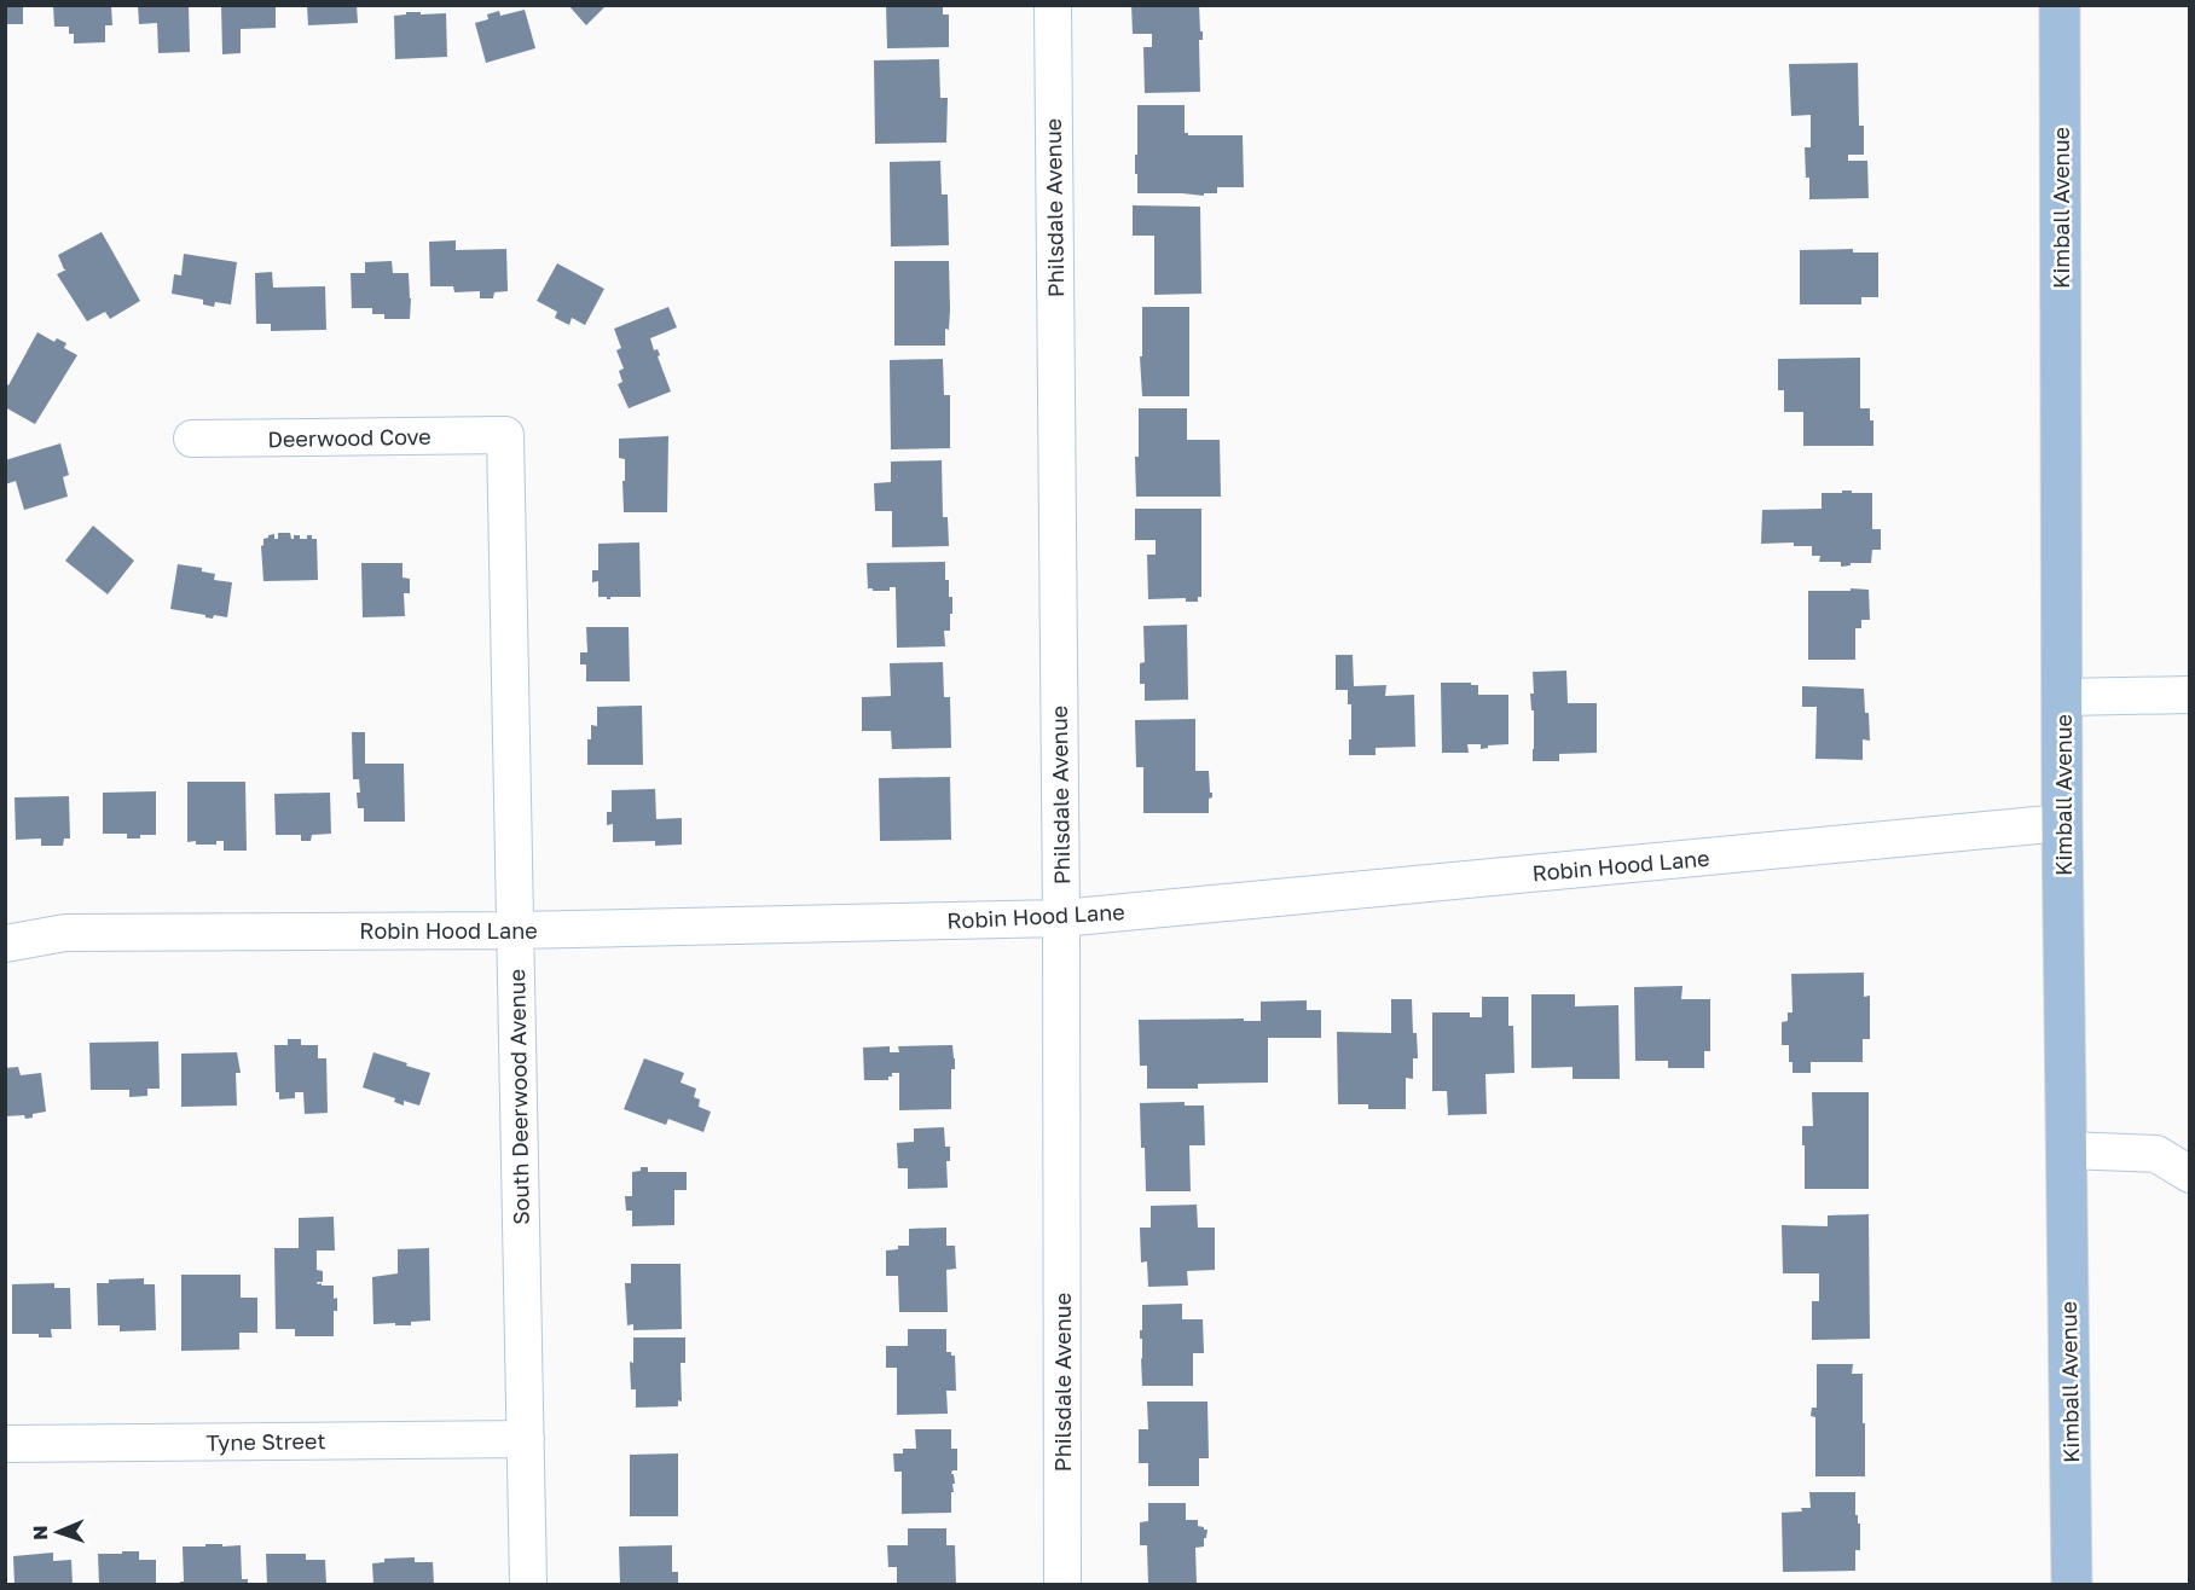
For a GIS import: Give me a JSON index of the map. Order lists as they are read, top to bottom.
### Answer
{
  "streets": {
    "main road": ["Kimball Avenue"],
    "street": [
      "Philsdale Avenue",
      "Deerwood Cove",
      "Robin Hood Lane",
      "South Deerwood Avenue",
      "Tyne Street"
    ]
  },
  "crossings": [
    ["Philsdale Avenue", "Robin Hood Lane"],
    ["Kimball Avenue", "Robin Hood Lane"],
    ["Deerwood Cove", "South Deerwood Avenue"],
    ["Robin Hood Lane", "South Deerwood Avenue"],
    ["South Deerwood Avenue", "Tyne Street"]
  ],
  "north": "left"
}
